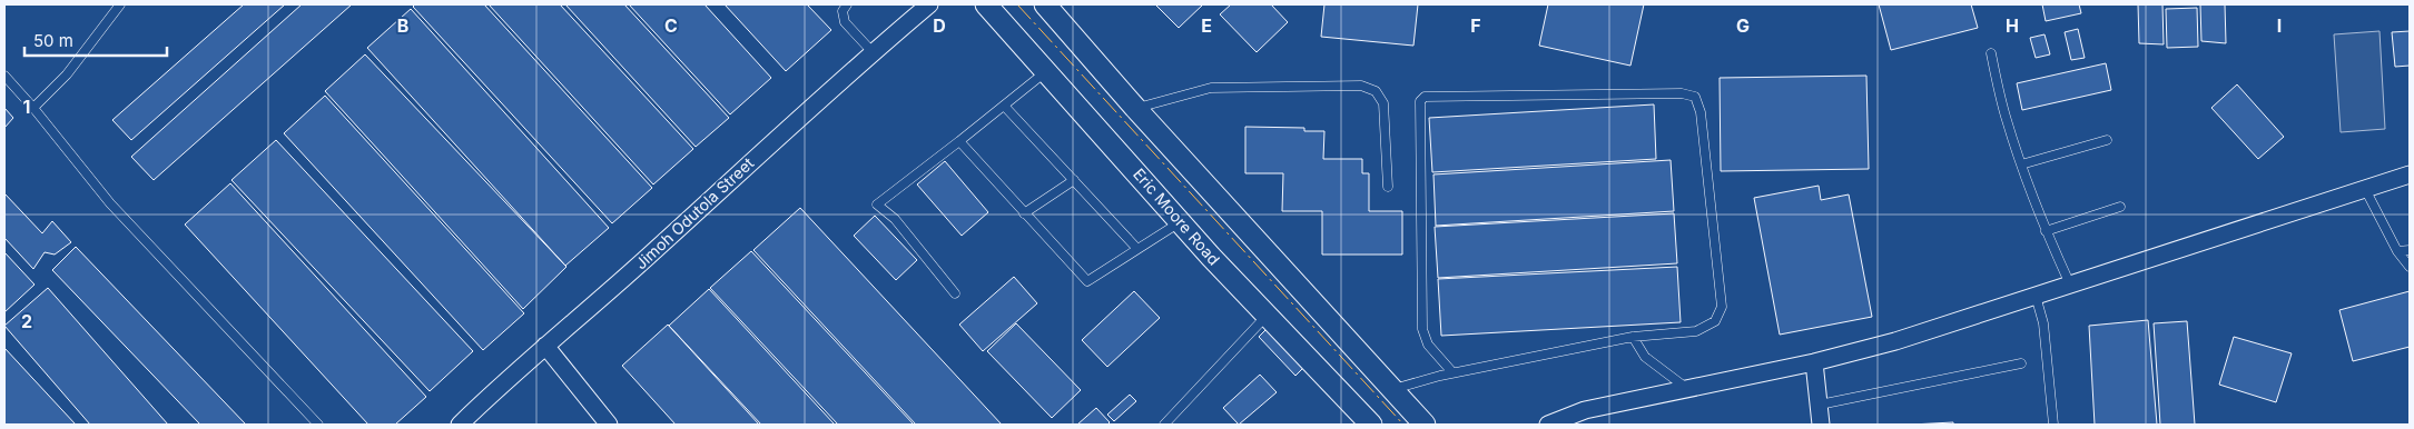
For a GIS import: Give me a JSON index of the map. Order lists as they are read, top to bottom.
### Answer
{
  "streets": {
    "street": ["Jimoh Odutola Street", "Eric Moore Road"]
  },
  "scale_bar": "50 m",
  "grid": {
    "columns": [
      "B",
      "C",
      "D",
      "E",
      "F",
      "G",
      "H",
      "I"
    ],
    "rows": ["1", "2"]
  }
}
